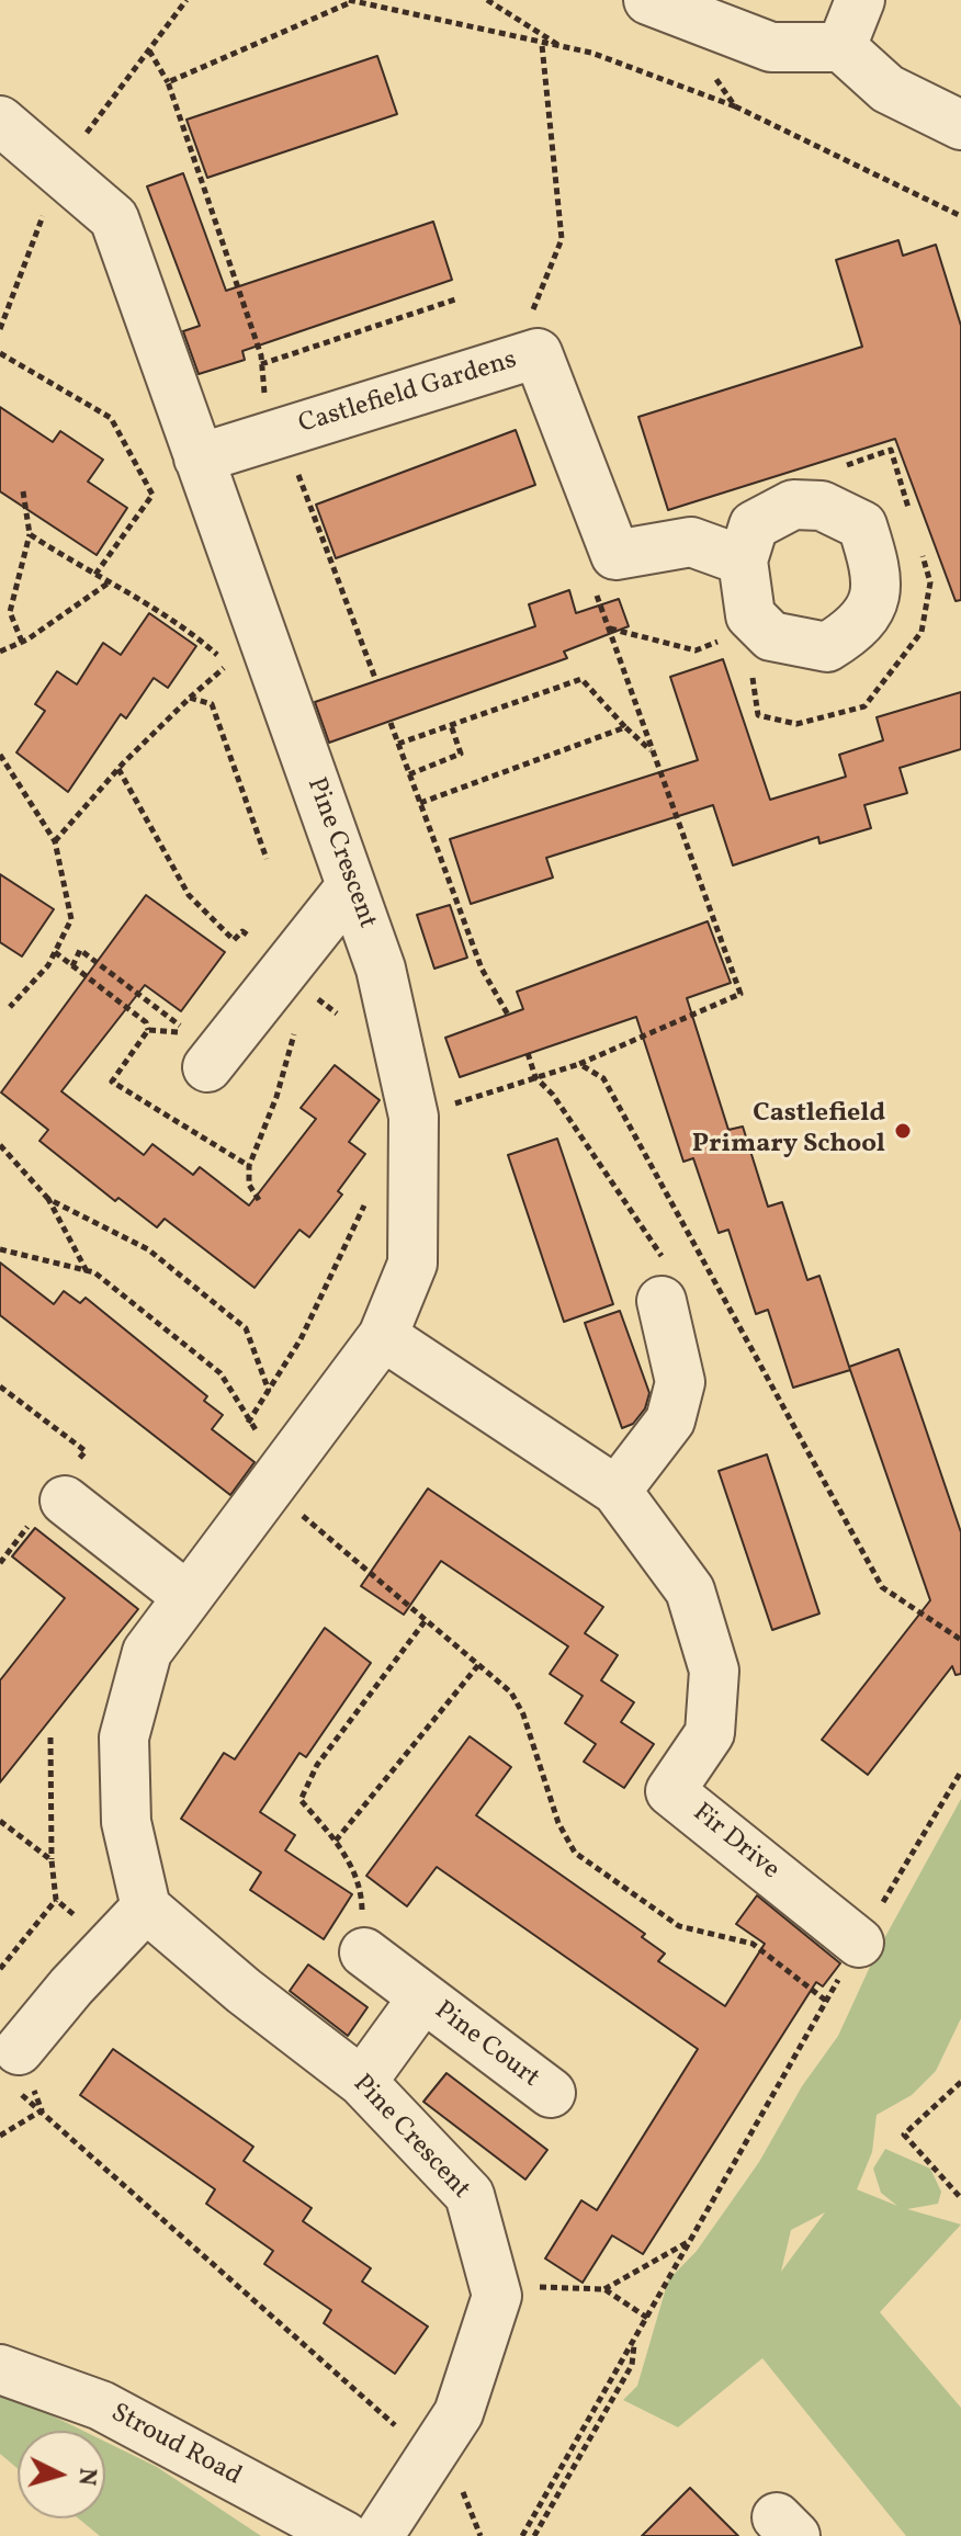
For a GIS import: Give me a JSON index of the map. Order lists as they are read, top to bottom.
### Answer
{
  "streets": {
    "street": [
      "Castlefield Gardens",
      "Pine Crescent",
      "Fir Drive",
      "Pine Court",
      "Stroud Road"
    ]
  },
  "crossings": [
    ["Castlefield Gardens", "Pine Crescent"],
    ["Pine Crescent", "Fir Drive"],
    ["Pine Crescent", "Pine Court"]
  ],
  "places": ["Castlefield Primary School"],
  "north": "right"
}
